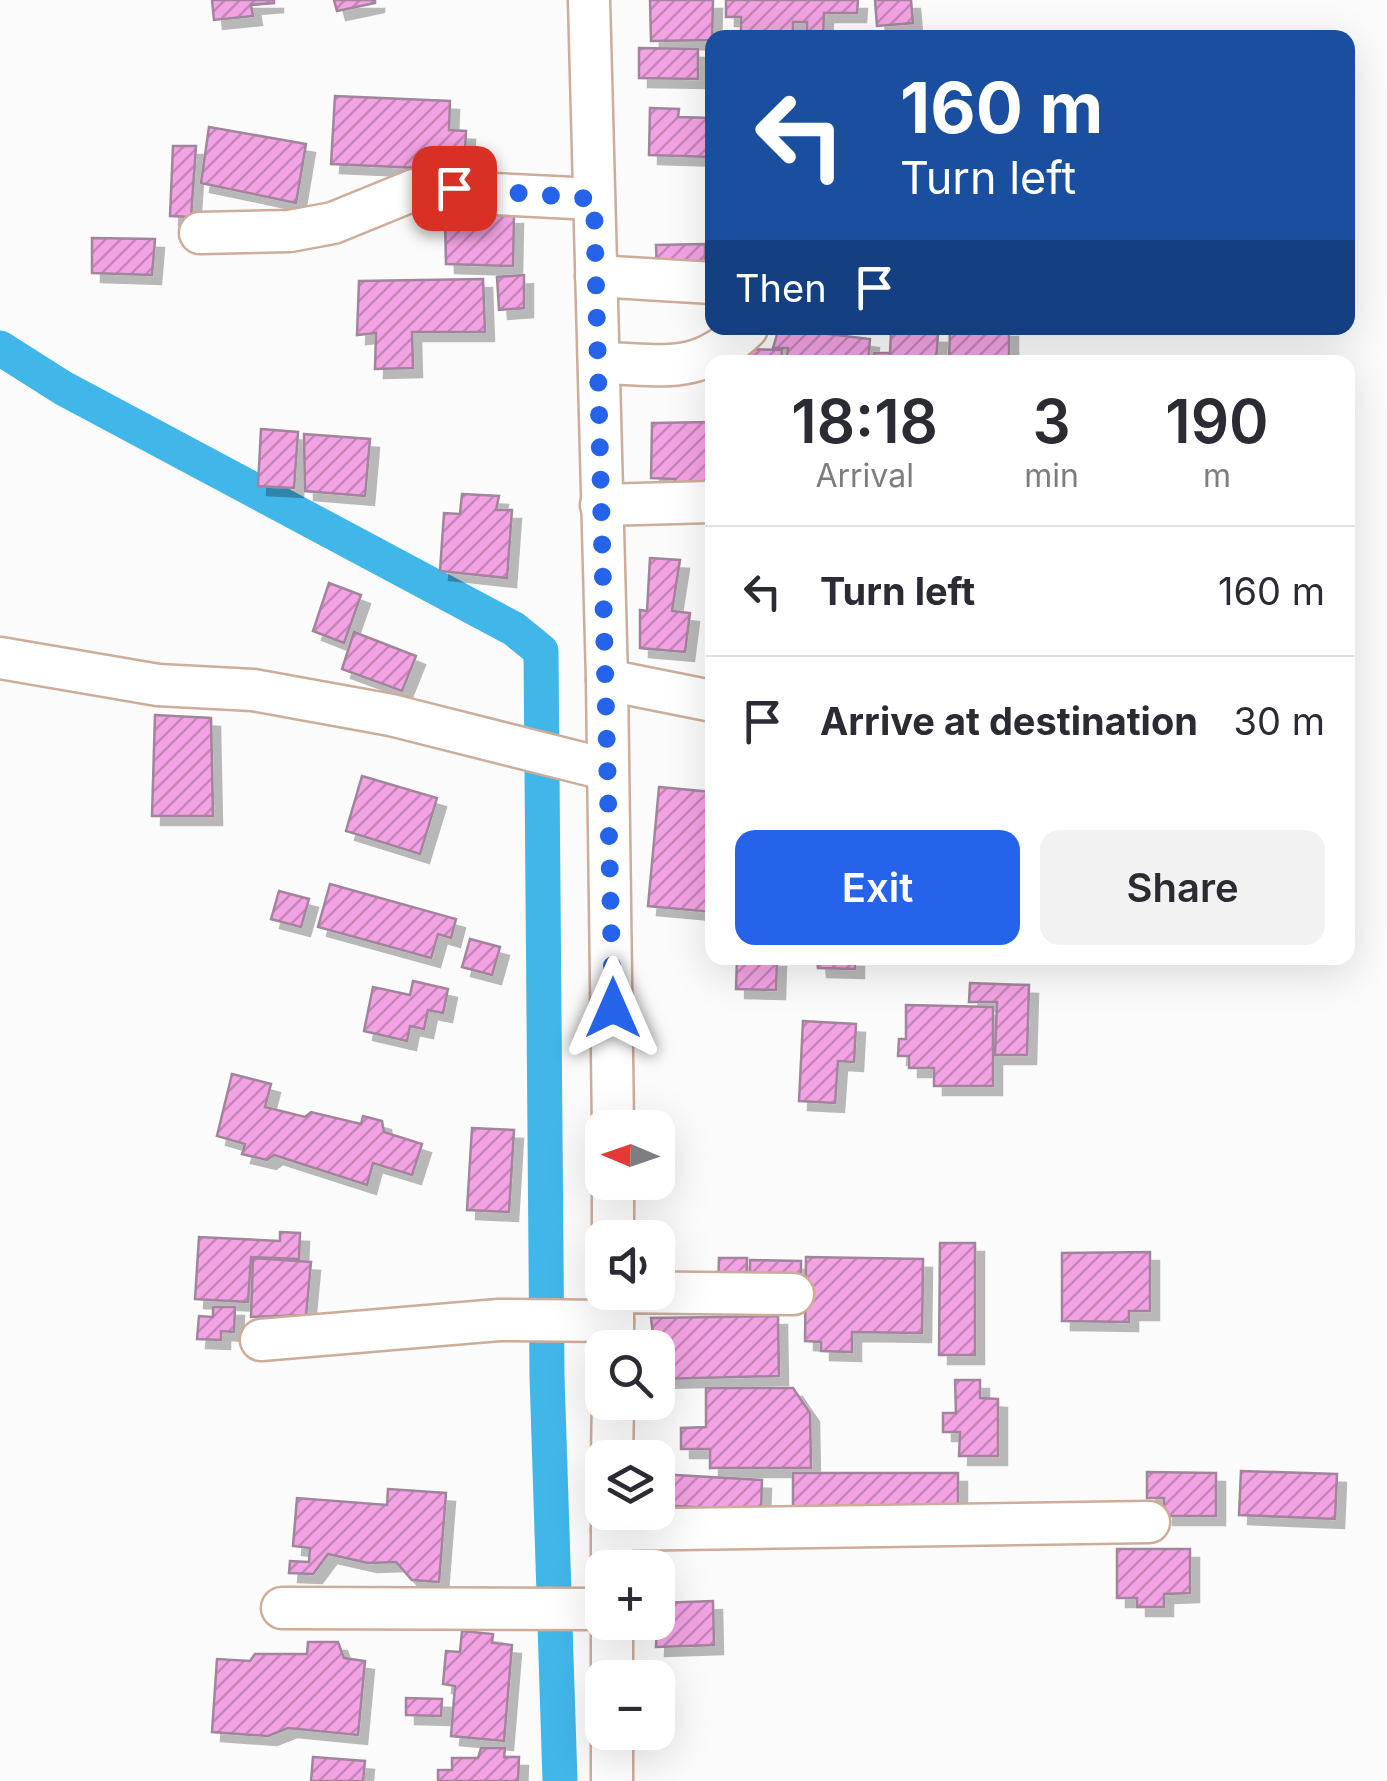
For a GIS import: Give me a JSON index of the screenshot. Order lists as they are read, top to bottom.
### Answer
{
  "north": "left",
  "page": {
    "turn": ["160 m", "Turn left"],
    "then": "Then",
    "eta": [
      "18:18",
      "Arrival",
      "3",
      "min",
      "190",
      "m"
    ],
    "list": [
      {
        "name": "Turn left",
        "value": "160 m"
      },
      {
        "name": "Arrive at destination",
        "value": "30 m"
      }
    ],
    "buttons": ["Exit", "Share"],
    "map_buttons": ["+", "−"]
  }
}
